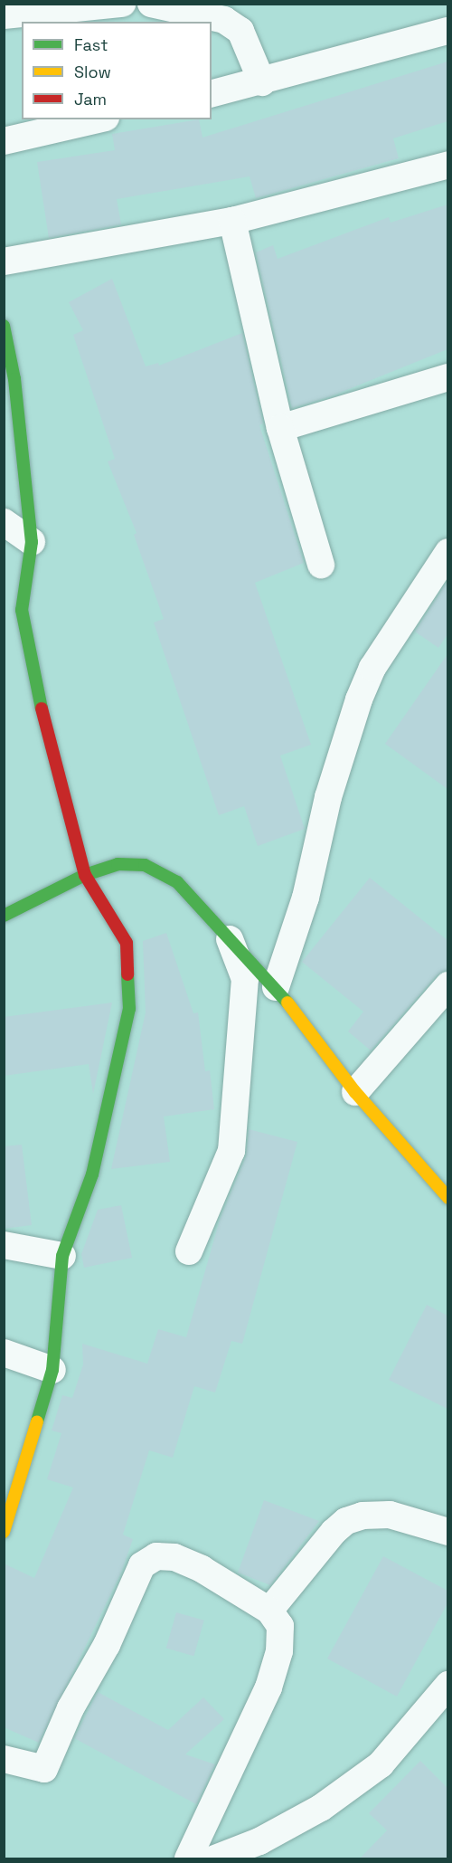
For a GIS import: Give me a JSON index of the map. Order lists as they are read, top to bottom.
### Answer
{
  "legend": ["Fast", "Slow", "Jam"]
}
